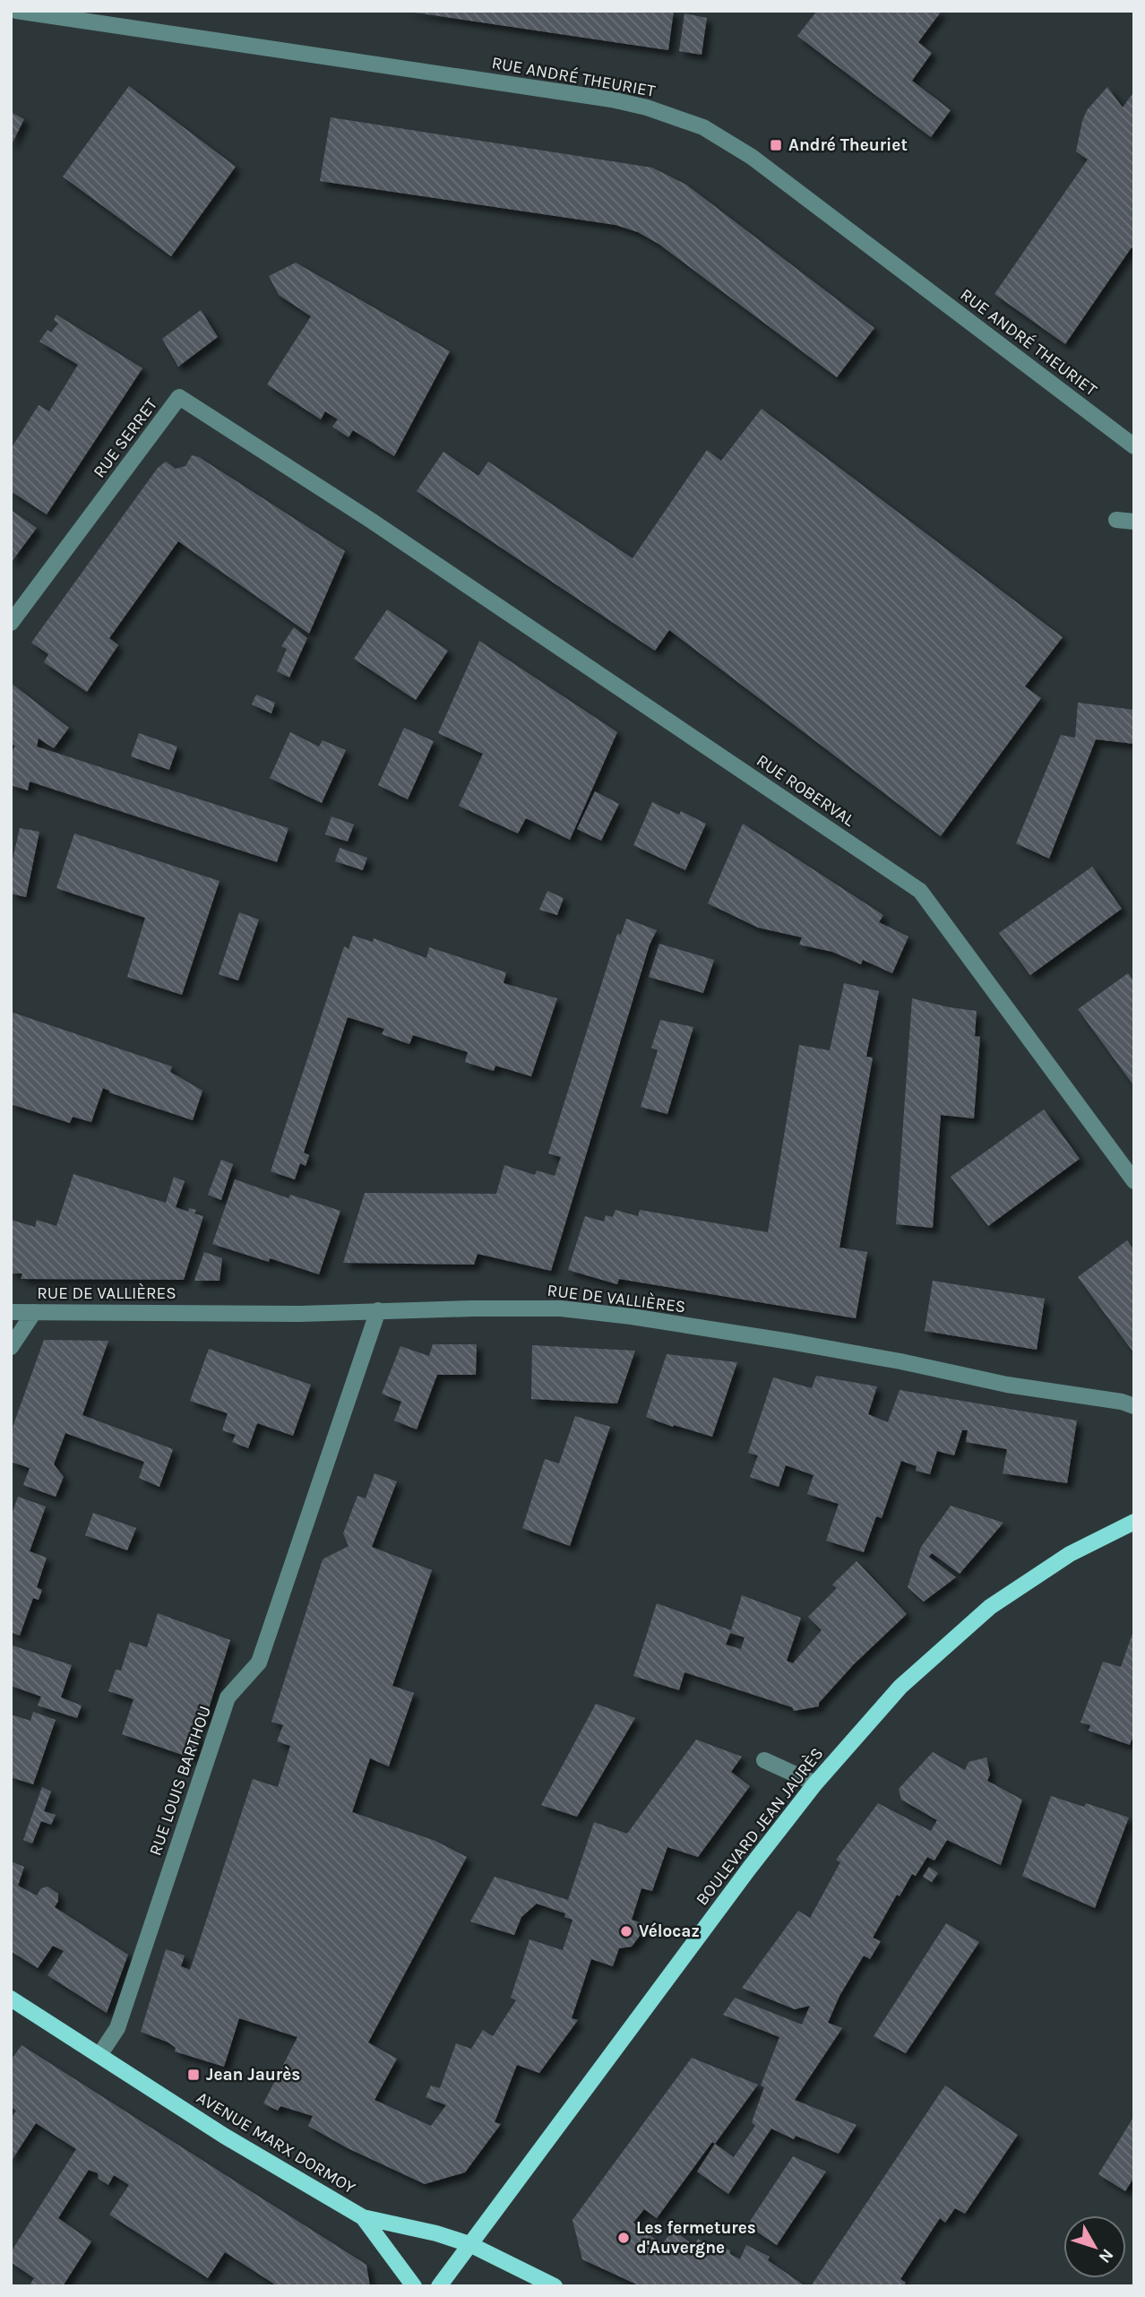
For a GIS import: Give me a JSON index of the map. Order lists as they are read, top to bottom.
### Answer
{
  "streets": {
    "main road": ["BOULEVARD JEAN JAURÈS", "AVENUE MARX DORMOY"],
    "street": [
      "RUE ANDRÉ THEURIET",
      "RUE SERRET",
      "RUE ROBERVAL",
      "RUE DE VALLIÈRES",
      "RUE LOUIS BARTHOU"
    ]
  },
  "crossings": [
    ["RUE SERRET", "RUE ROBERVAL"],
    ["RUE DE VALLIÈRES", "RUE LOUIS BARTHOU"],
    ["RUE LOUIS BARTHOU", "AVENUE MARX DORMOY"],
    ["BOULEVARD JEAN JAURÈS", "AVENUE MARX DORMOY"]
  ],
  "places": {
    "transit": ["André Theuriet", "Jean Jaurès"],
    "other": ["Vélocaz", "Les fermetures d'Auvergne"]
  },
  "north": "bottom right"
}
